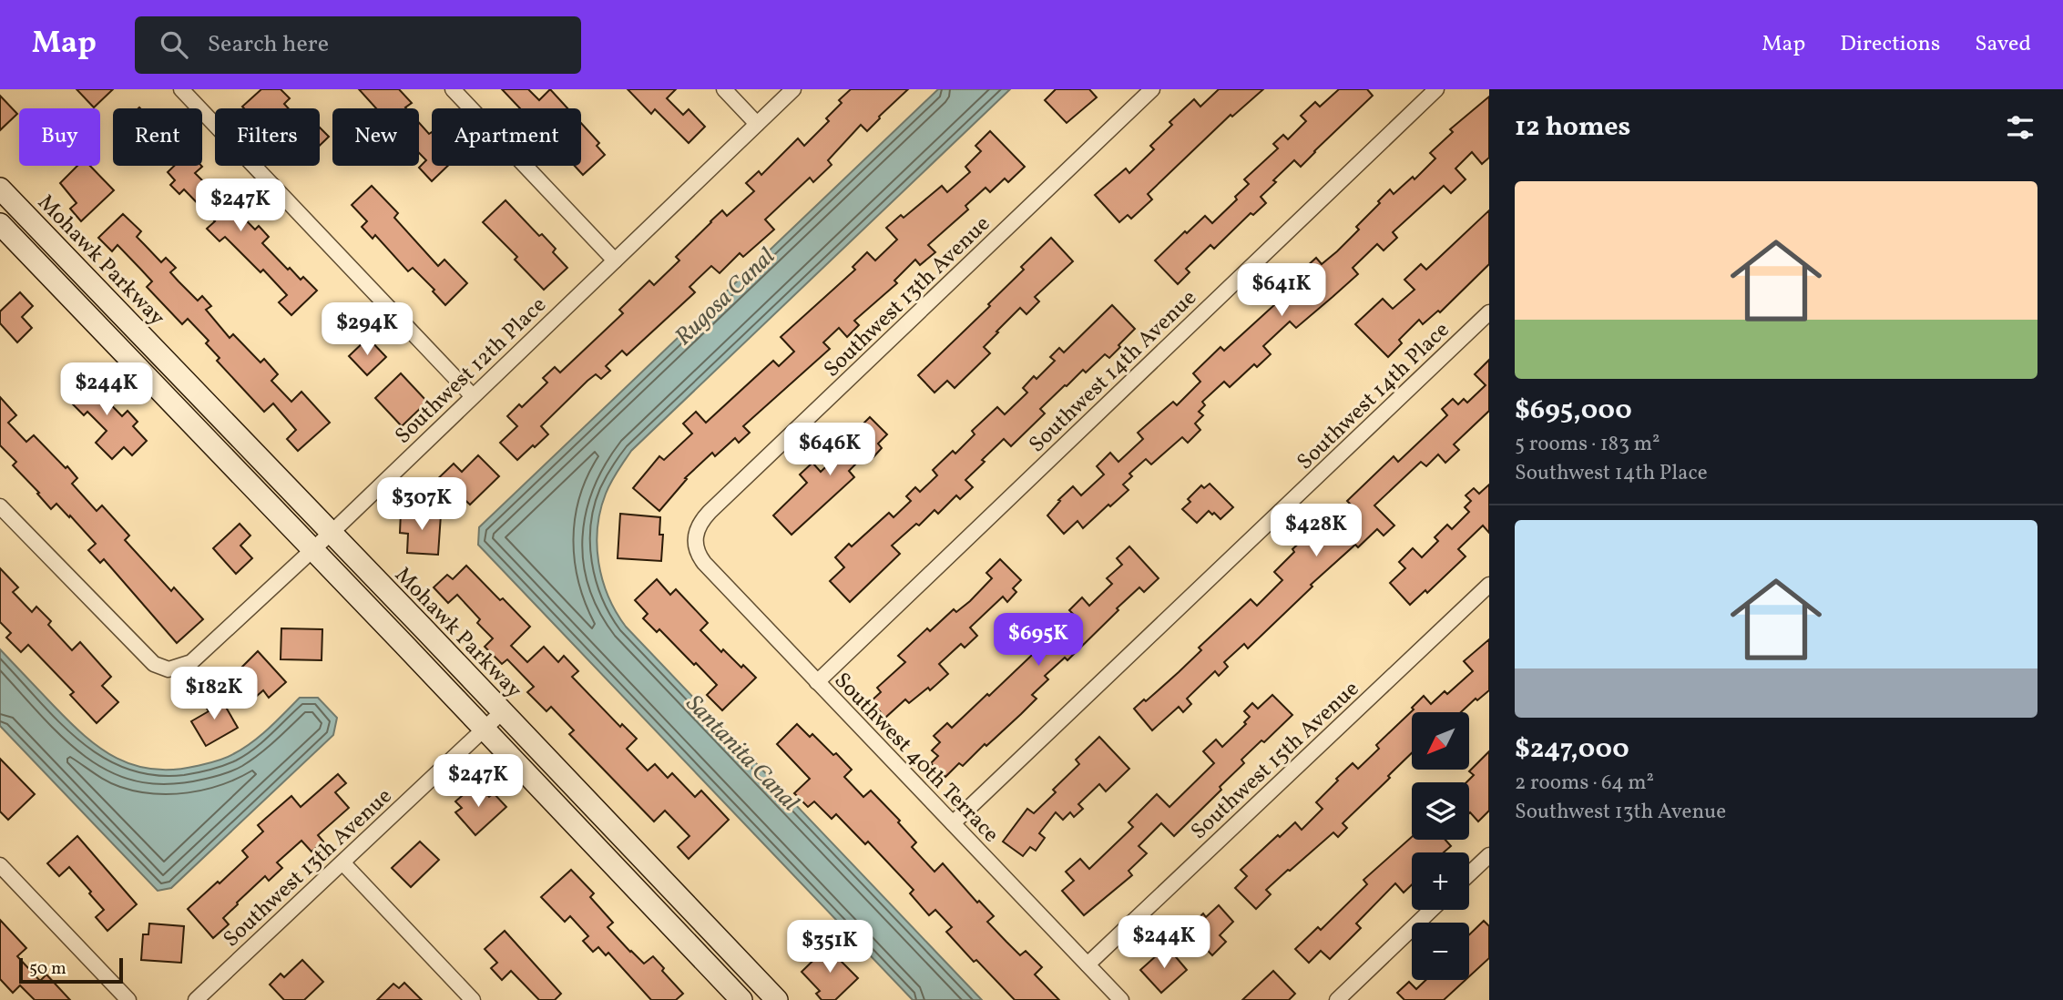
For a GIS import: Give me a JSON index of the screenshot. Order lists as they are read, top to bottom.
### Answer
{
  "streets": {
    "street": [
      "Mohawk Parkway",
      "Southwest 13th Avenue",
      "Southwest 12th Place",
      "Southwest 14th Avenue",
      "Southwest 14th Place",
      "Southwest 40th Terrace",
      "Southwest 15th Avenue"
    ]
  },
  "crossings": [
    ["Mohawk Parkway", "Southwest 13th Avenue"],
    ["Mohawk Parkway", "Southwest 12th Place"],
    ["Southwest 13th Avenue", "Southwest 40th Terrace"],
    ["Southwest 14th Avenue", "Southwest 40th Terrace"],
    ["Southwest 14th Place", "Southwest 40th Terrace"],
    ["Southwest 40th Terrace", "Southwest 15th Avenue"]
  ],
  "water": ["Rugosa Canal", "Santanita Canal"],
  "scale_bar": "50 m",
  "north": "bottom left",
  "page": {
    "header": "Map",
    "search": "Search here",
    "nav": ["Map", "Directions", "Saved"],
    "heading": "12 homes",
    "chip": [
      "Buy",
      "Rent",
      "Filters",
      "New",
      "Apartment"
    ],
    "list": [
      {
        "name": "$695,000",
        "note": "5 rooms · 183 m² · Southwest 14th Place"
      },
      {
        "name": "$247,000",
        "note": "2 rooms · 64 m² · Southwest 13th Avenue"
      }
    ],
    "price": [
      "$247K",
      "$641K",
      "$294K",
      "$244K",
      "$646K",
      "$307K",
      "$428K",
      "$695K",
      "$182K",
      "$247K",
      "$244K",
      "$351K"
    ],
    "map_buttons": ["+", "−"],
    "scale": "50 m"
  }
}
